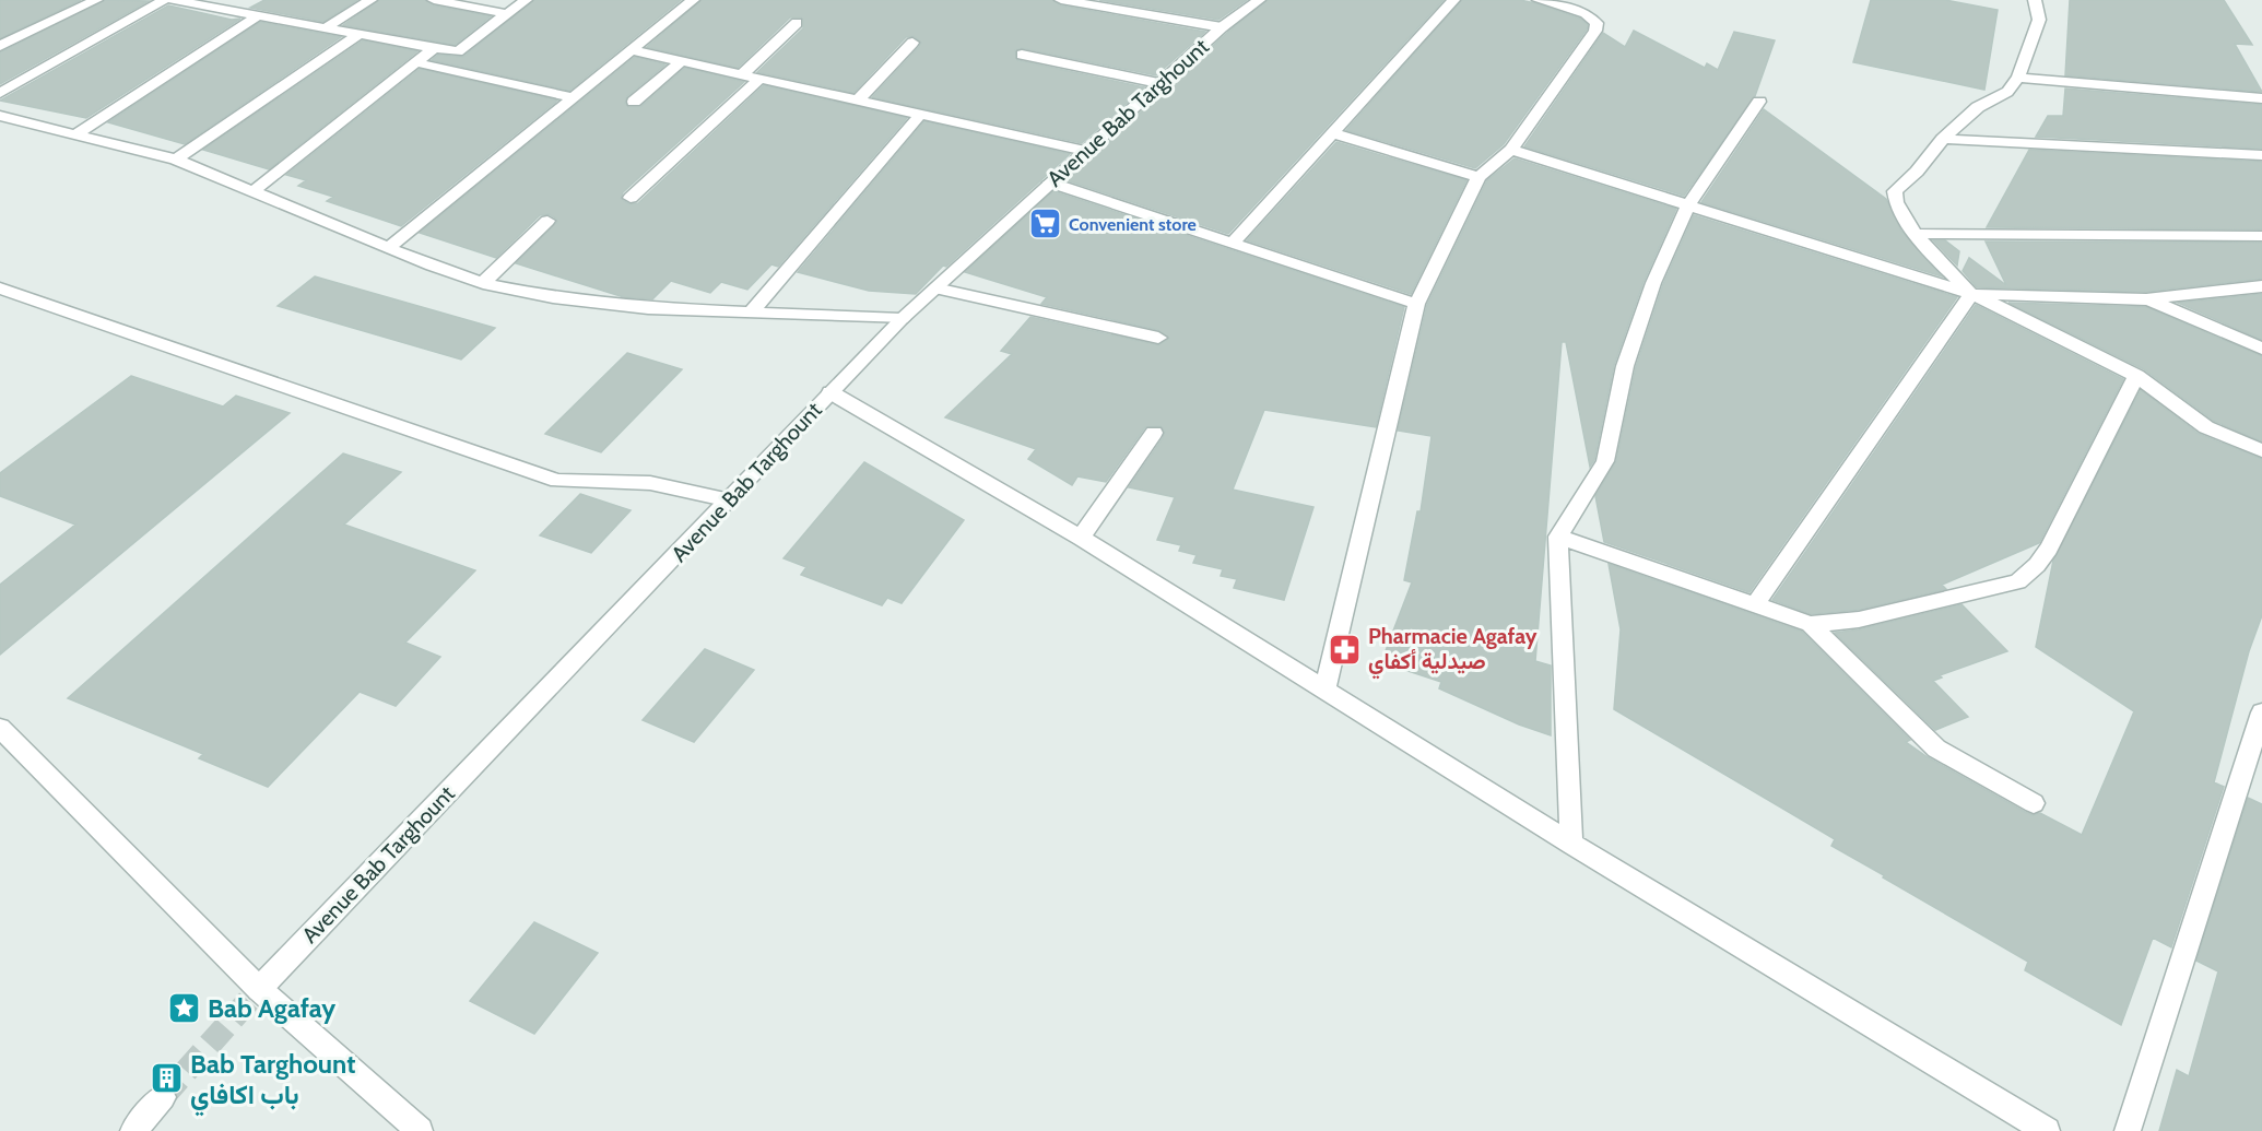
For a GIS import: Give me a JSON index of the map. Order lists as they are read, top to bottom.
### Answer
{
  "streets": {
    "street": ["Avenue Bab Targhount"]
  },
  "places": {
    "supermarket": ["Convenient store"],
    "pharmacy": ["Pharmacie Agafay صيدلية أكفاي"],
    "place": ["Bab Agafay"],
    "building": ["Bab Targhount باب اكافاي"]
  }
}
